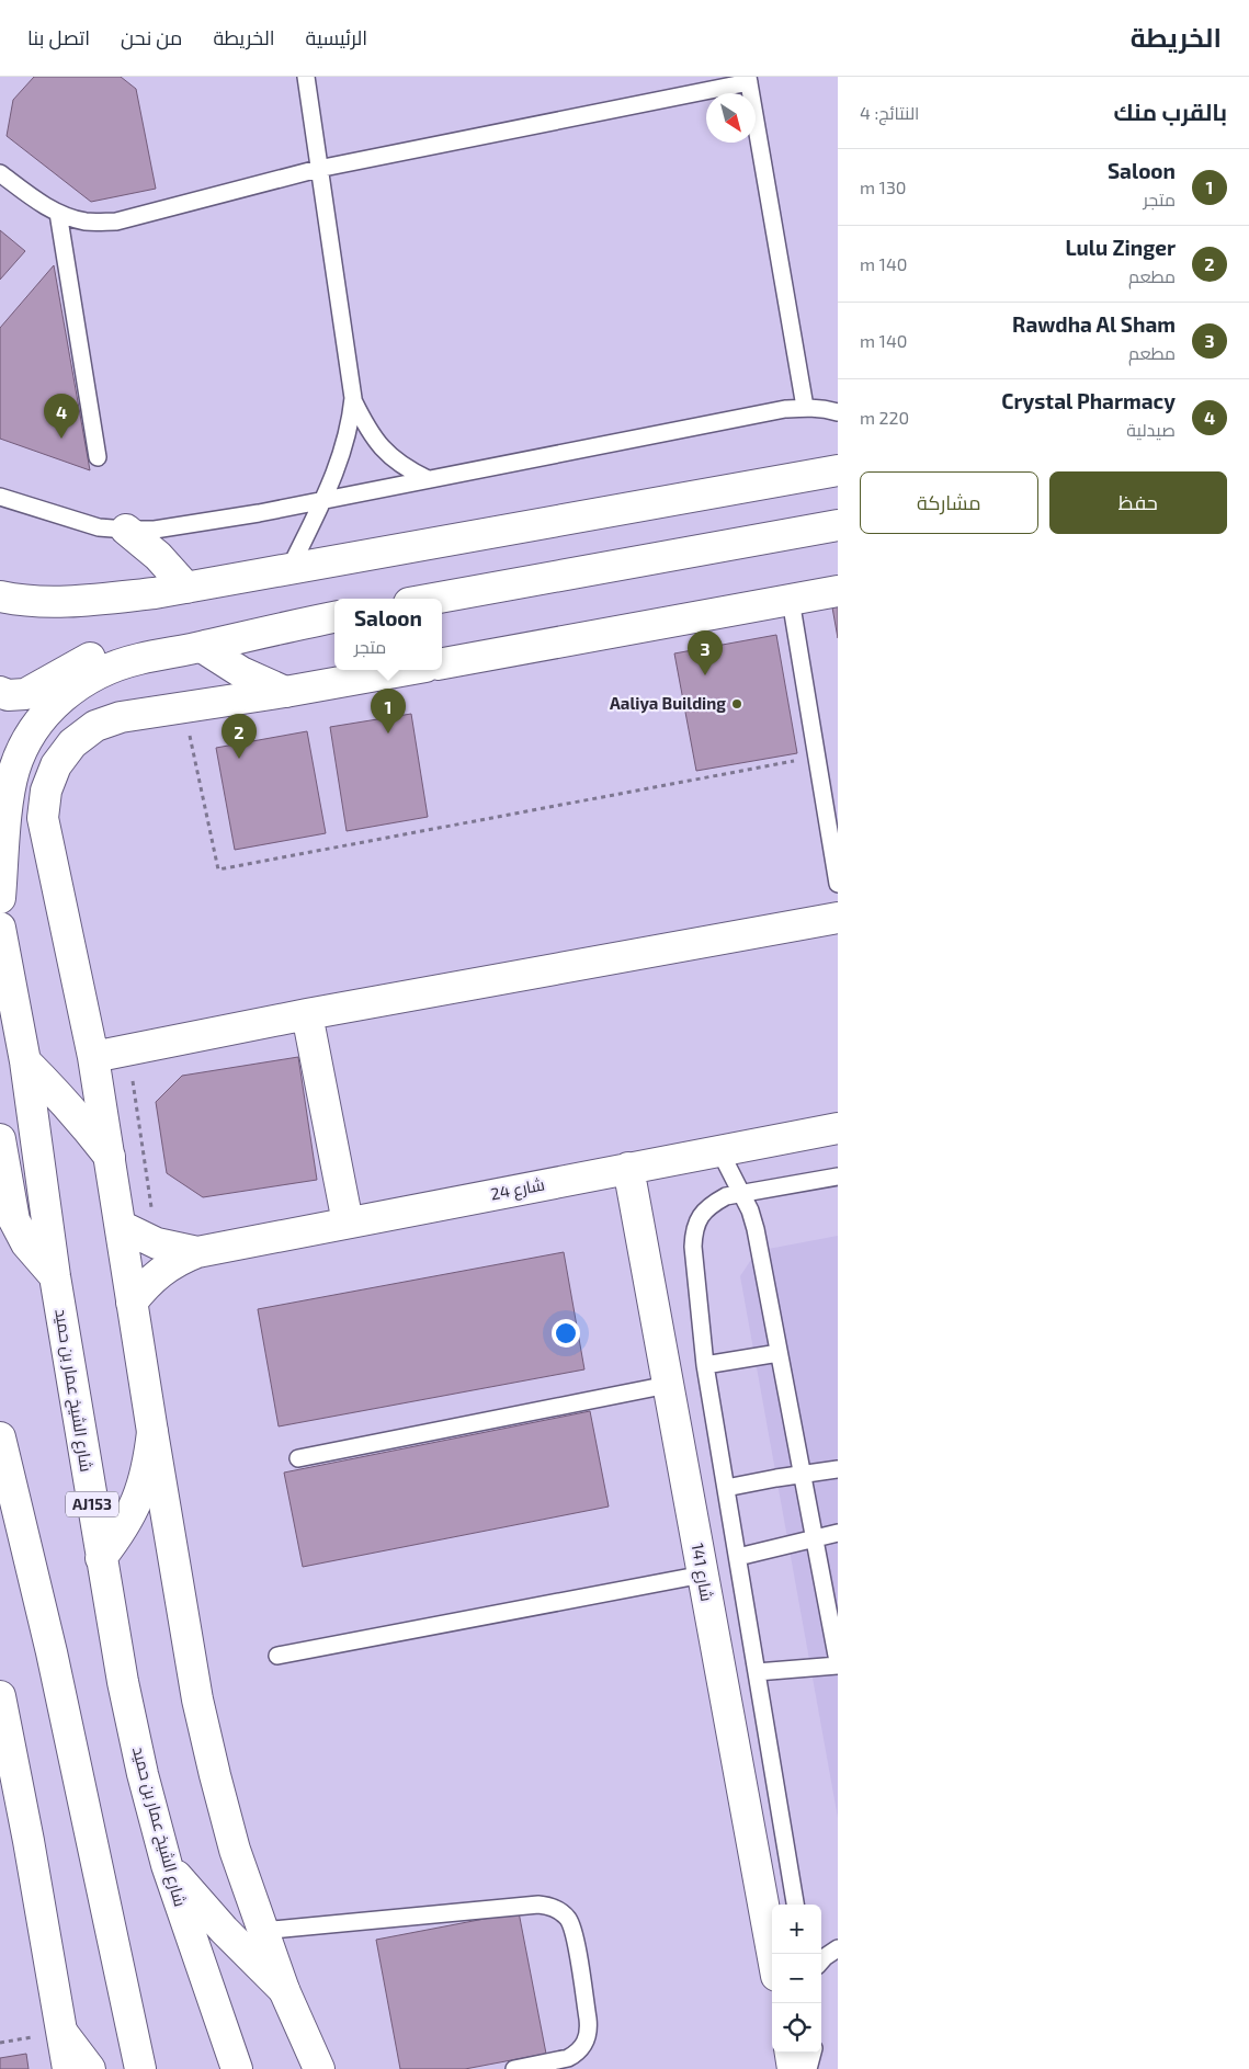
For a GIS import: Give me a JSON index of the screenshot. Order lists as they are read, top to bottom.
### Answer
{
  "streets": {
    "street": [
      "شارع 24",
      "شارع الشيخ عمار بن حميد",
      "AJ153",
      "شارع 141"
    ]
  },
  "crossings": [
    ["شارع 24", "شارع 141"]
  ],
  "places": ["Aaliya Building"],
  "north": "bottom right",
  "page": {
    "header": "الخريطة",
    "nav": [
      "الرئيسية",
      "الخريطة",
      "من نحن",
      "اتصل بنا"
    ],
    "heading": ["بالقرب منك", "النتائج: 4"],
    "list": [
      {
        "mark": "1",
        "name": "Saloon",
        "note": "متجر",
        "value": "130 m"
      },
      {
        "mark": "2",
        "name": "Lulu Zinger",
        "note": "مطعم",
        "value": "140 m"
      },
      {
        "mark": "3",
        "name": "Rawdha Al Sham",
        "note": "مطعم",
        "value": "140 m"
      },
      {
        "mark": "4",
        "name": "Crystal Pharmacy",
        "note": "صيدلية",
        "value": "220 m"
      }
    ],
    "pins": [
      "4",
      "3",
      "1",
      "2"
    ],
    "buttons": ["حفظ", "مشاركة"],
    "popup": ["Saloon", "متجر"],
    "map_buttons": ["+", "−"]
  }
}
